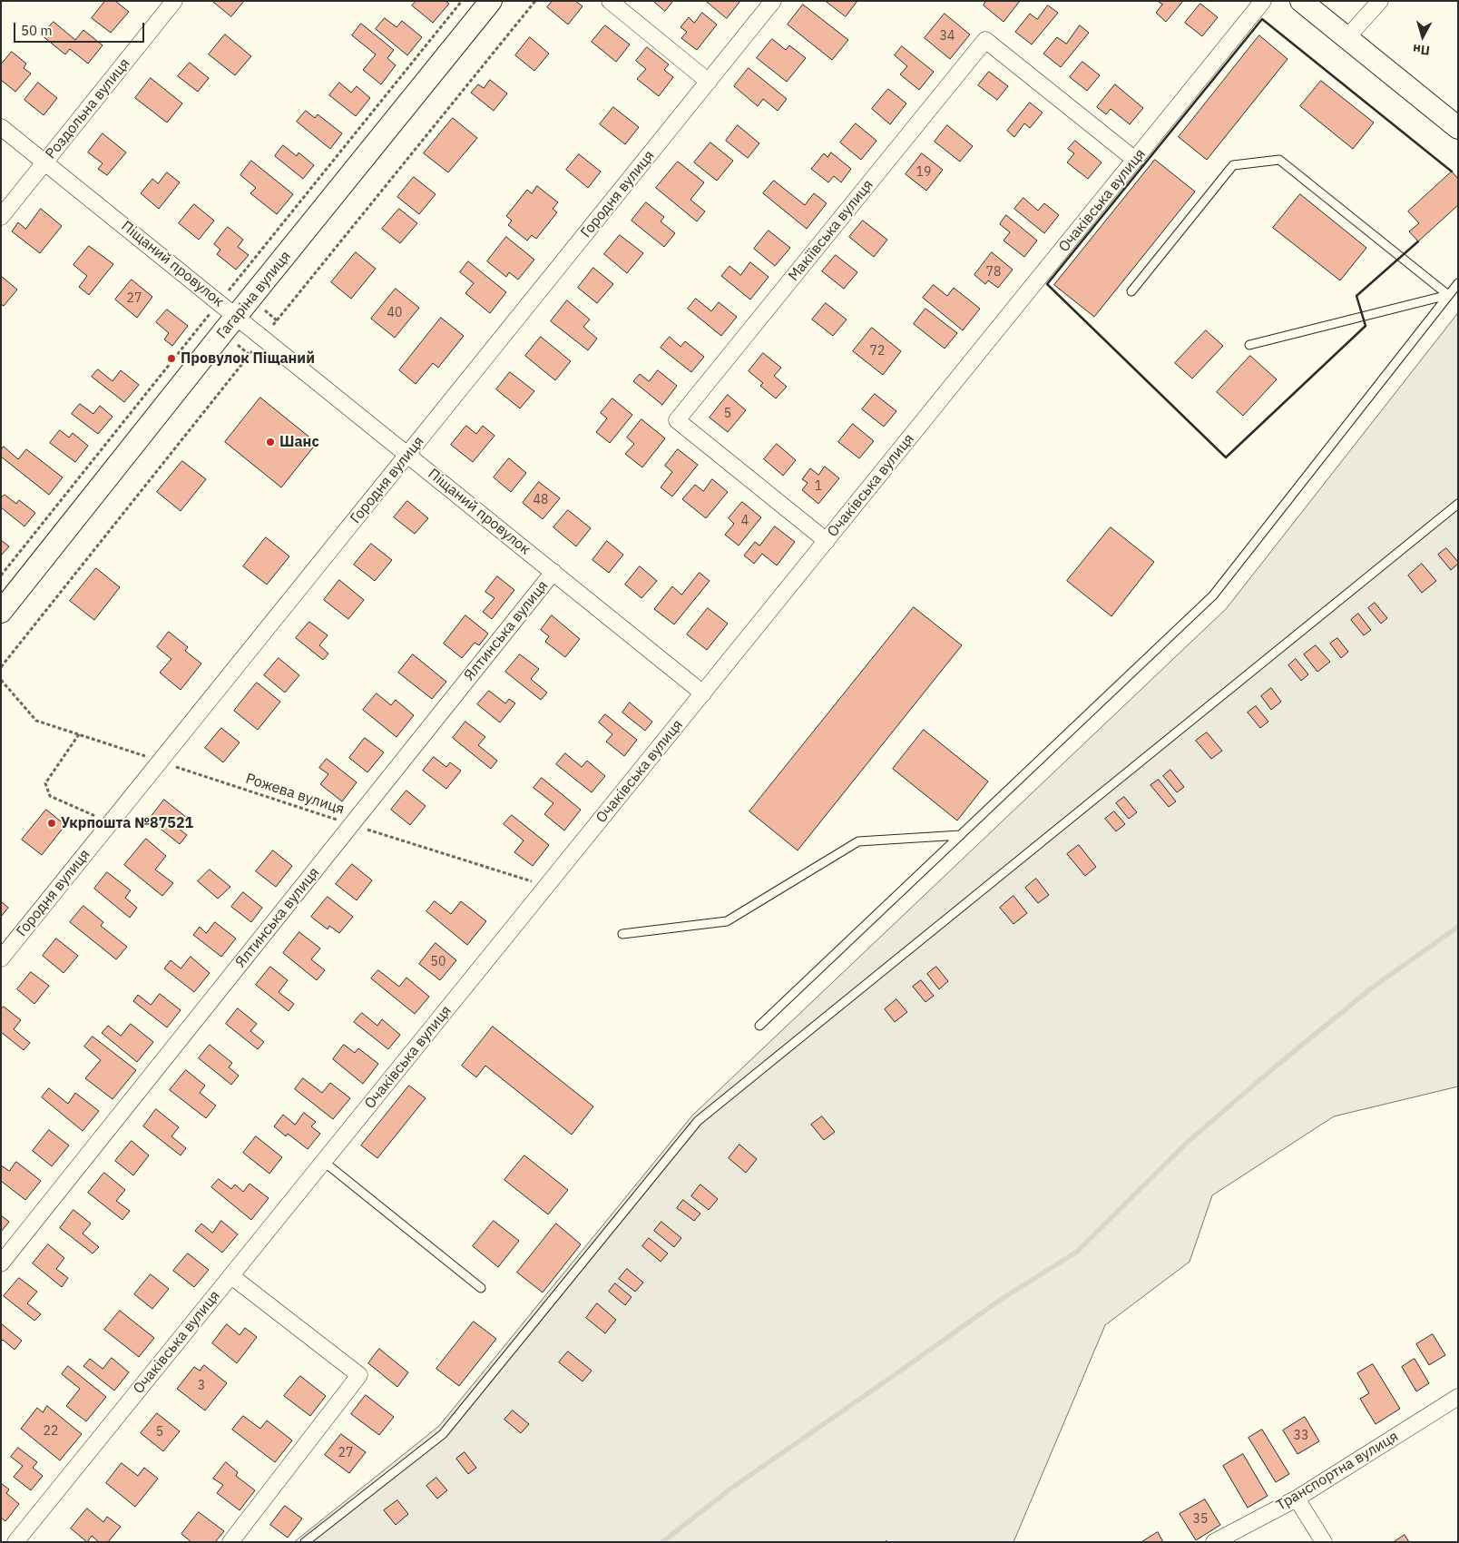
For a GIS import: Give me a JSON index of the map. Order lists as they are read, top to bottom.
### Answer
{
  "streets": {
    "street": [
      "Роздольна вулиця",
      "Городня вулиця",
      "Очаківська вулиця",
      "Макіївська вулиця",
      "Піщаний провулок",
      "Гагаріна вулиця",
      "Ялтинська вулиця",
      "Транспортна вулиця"
    ],
    "path": ["Рожева вулиця"]
  },
  "crossings": [
    ["Роздольна вулиця", "Піщаний провулок"],
    ["Городня вулиця", "Піщаний провулок"],
    ["Городня вулиця", "Рожева вулиця"],
    ["Очаківська вулиця", "Макіївська вулиця"],
    ["Очаківська вулиця", "Піщаний провулок"],
    ["Очаківська вулиця", "Рожева вулиця"],
    ["Піщаний провулок", "Гагаріна вулиця"],
    ["Піщаний провулок", "Ялтинська вулиця"],
    ["Ялтинська вулиця", "Рожева вулиця"]
  ],
  "places": ["Провулок Піщаний", "Шанс", "Укрпошта №87521"],
  "house_numbers": [
    "34",
    "19",
    "78",
    "27",
    "40",
    "72",
    "5",
    "1",
    "48",
    "4",
    "50",
    "3",
    "22",
    "5",
    "33",
    "27",
    "35"
  ],
  "scale_bar": "50 m",
  "north": "bottom"
}
